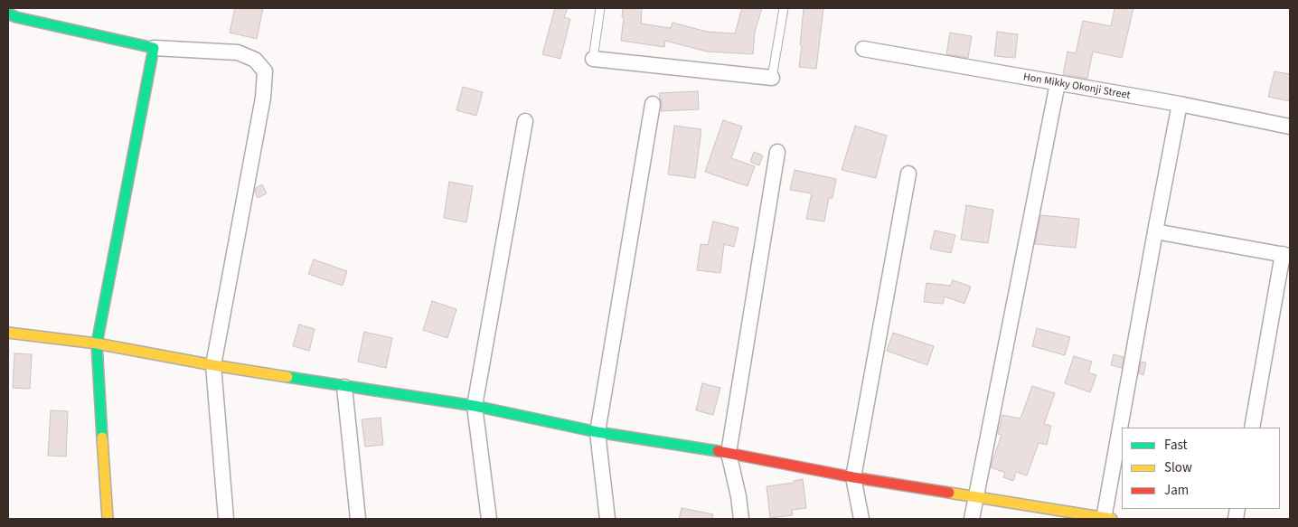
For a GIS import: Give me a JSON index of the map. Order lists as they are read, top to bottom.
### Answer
{
  "streets": {
    "street": ["Hon Mikky Okonji Street"]
  },
  "legend": ["Fast", "Slow", "Jam"]
}
